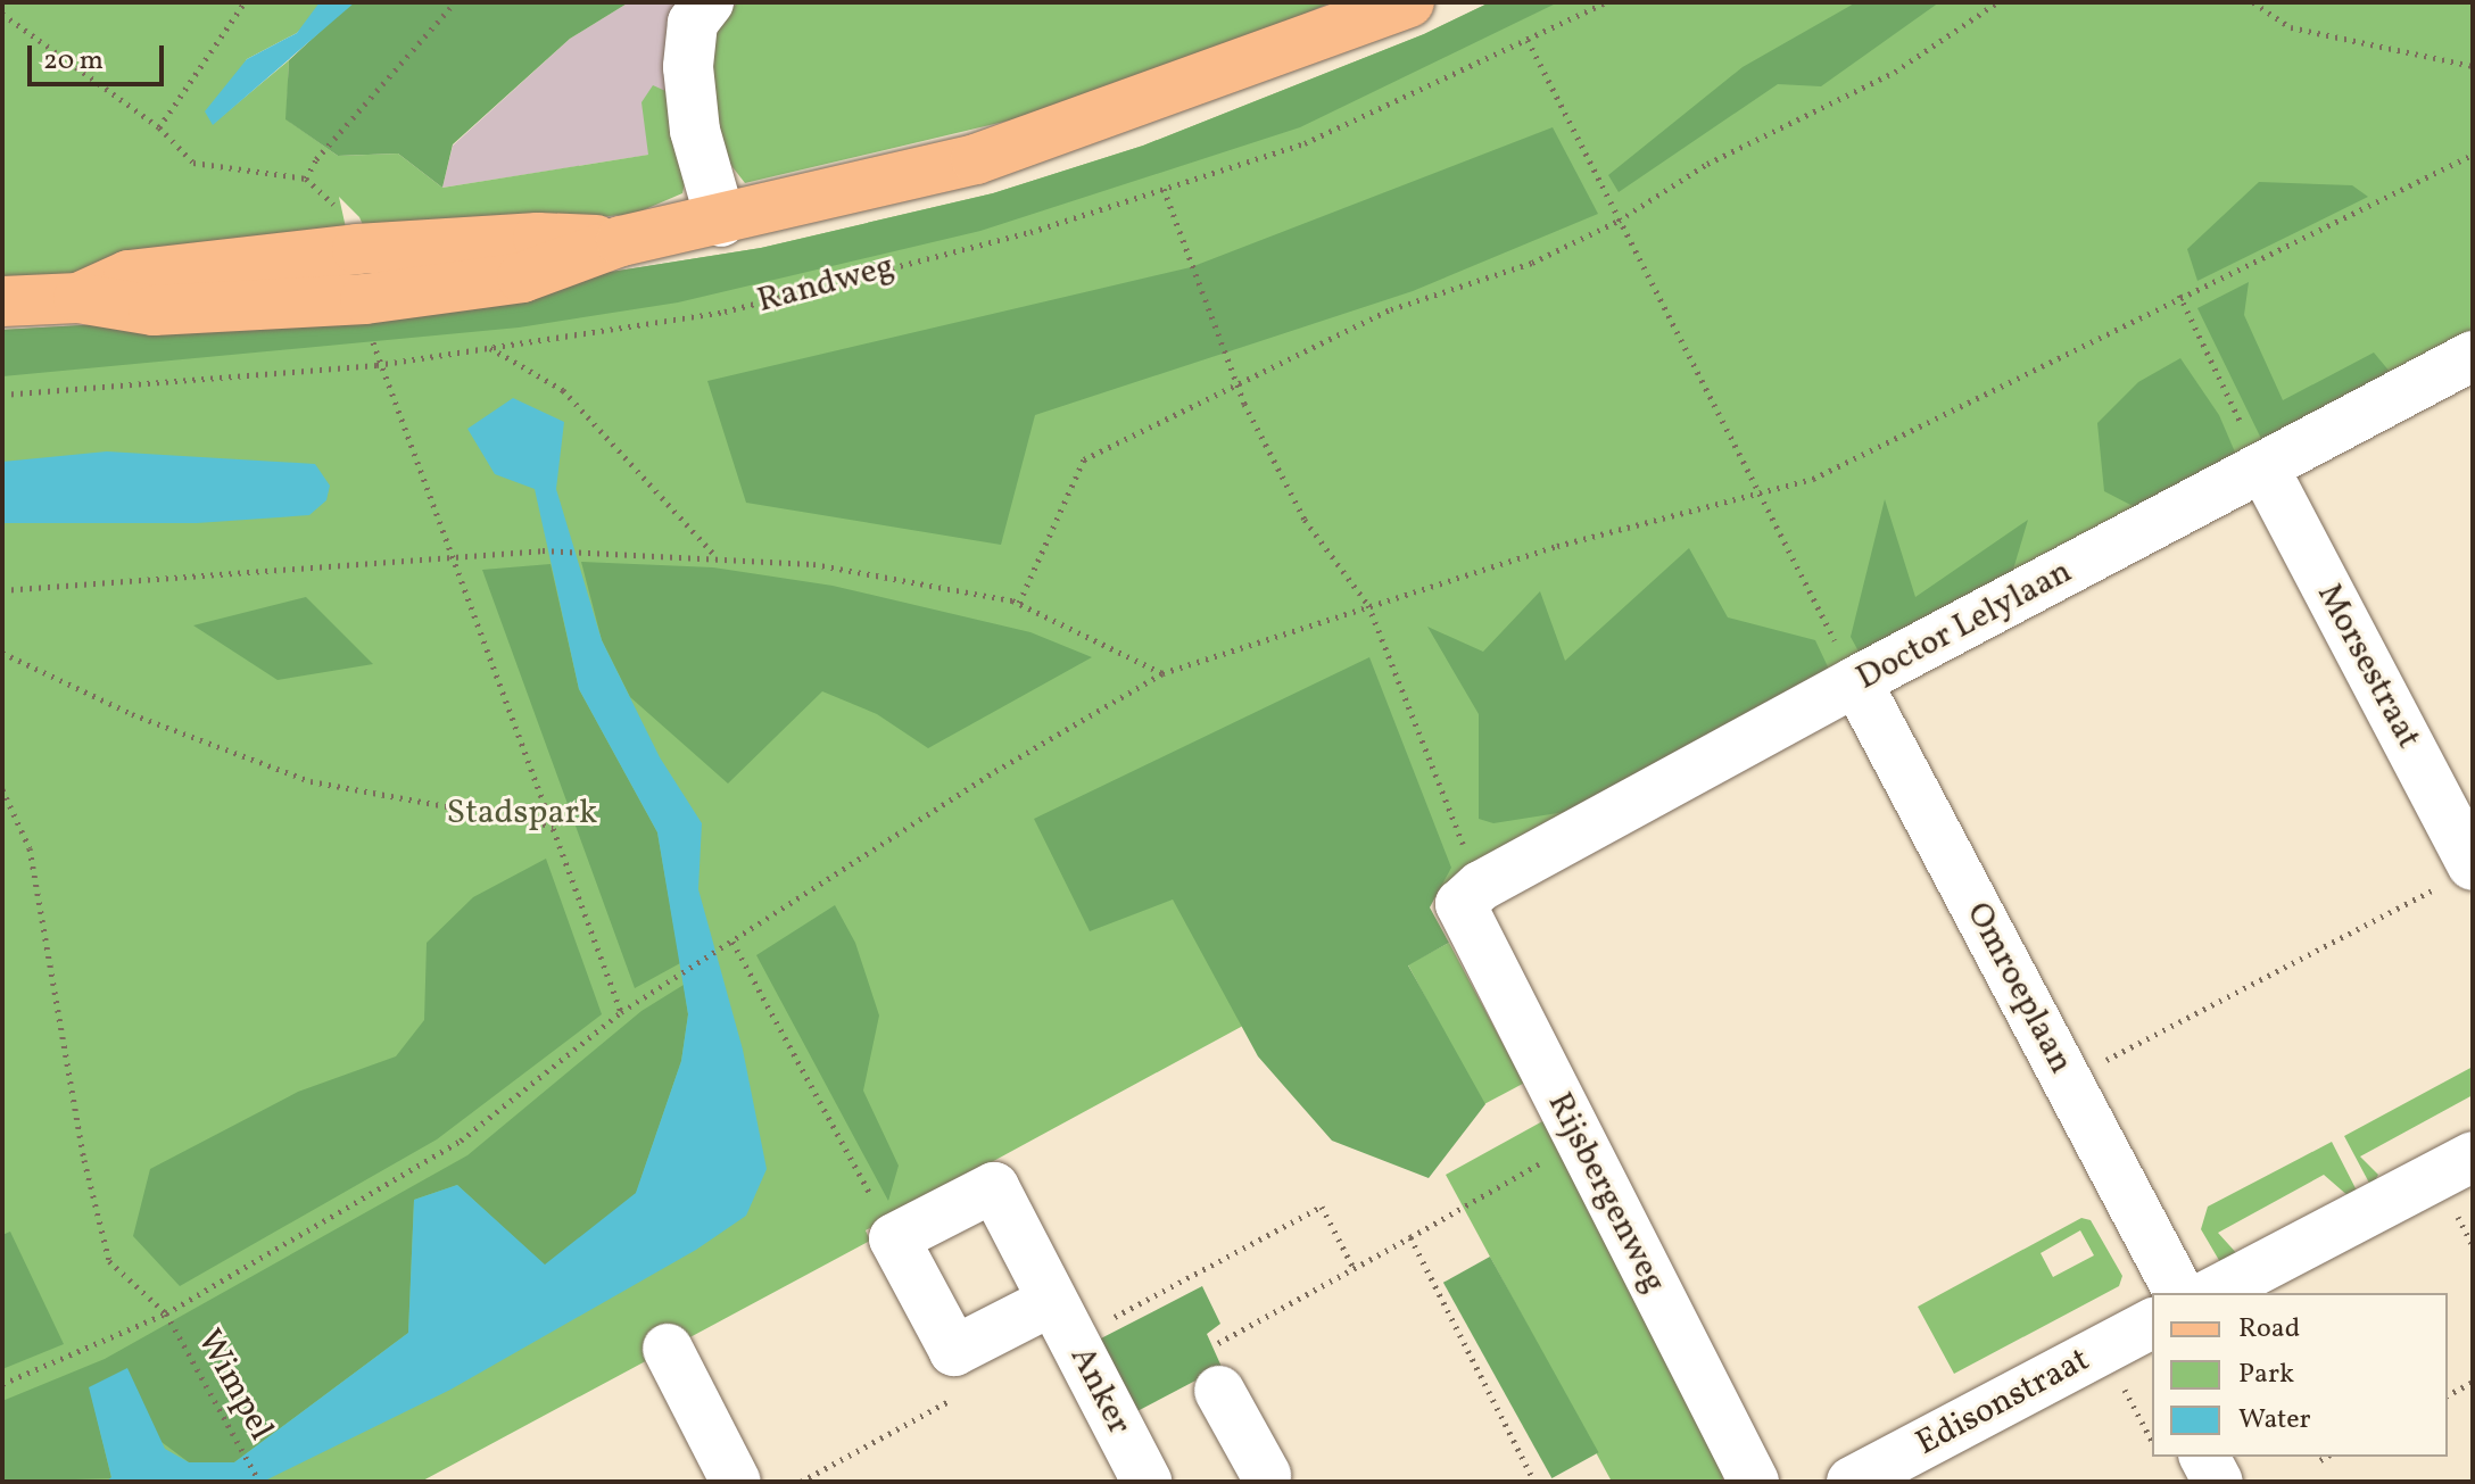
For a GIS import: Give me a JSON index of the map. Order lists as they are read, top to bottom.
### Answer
{
  "streets": {
    "street": [
      "Doctor Lelylaan",
      "Morsestraat",
      "Omroeplaan",
      "Rijsbergenweg",
      "Anker",
      "Edisonstraat"
    ],
    "path": ["Randweg", "Wimpel"]
  },
  "crossings": [
    ["Doctor Lelylaan", "Morsestraat"],
    ["Doctor Lelylaan", "Omroeplaan"],
    ["Doctor Lelylaan", "Rijsbergenweg"]
  ],
  "parks": ["Stadspark"],
  "legend": ["Road", "Park", "Water"],
  "scale_bar": "20 m"
}
